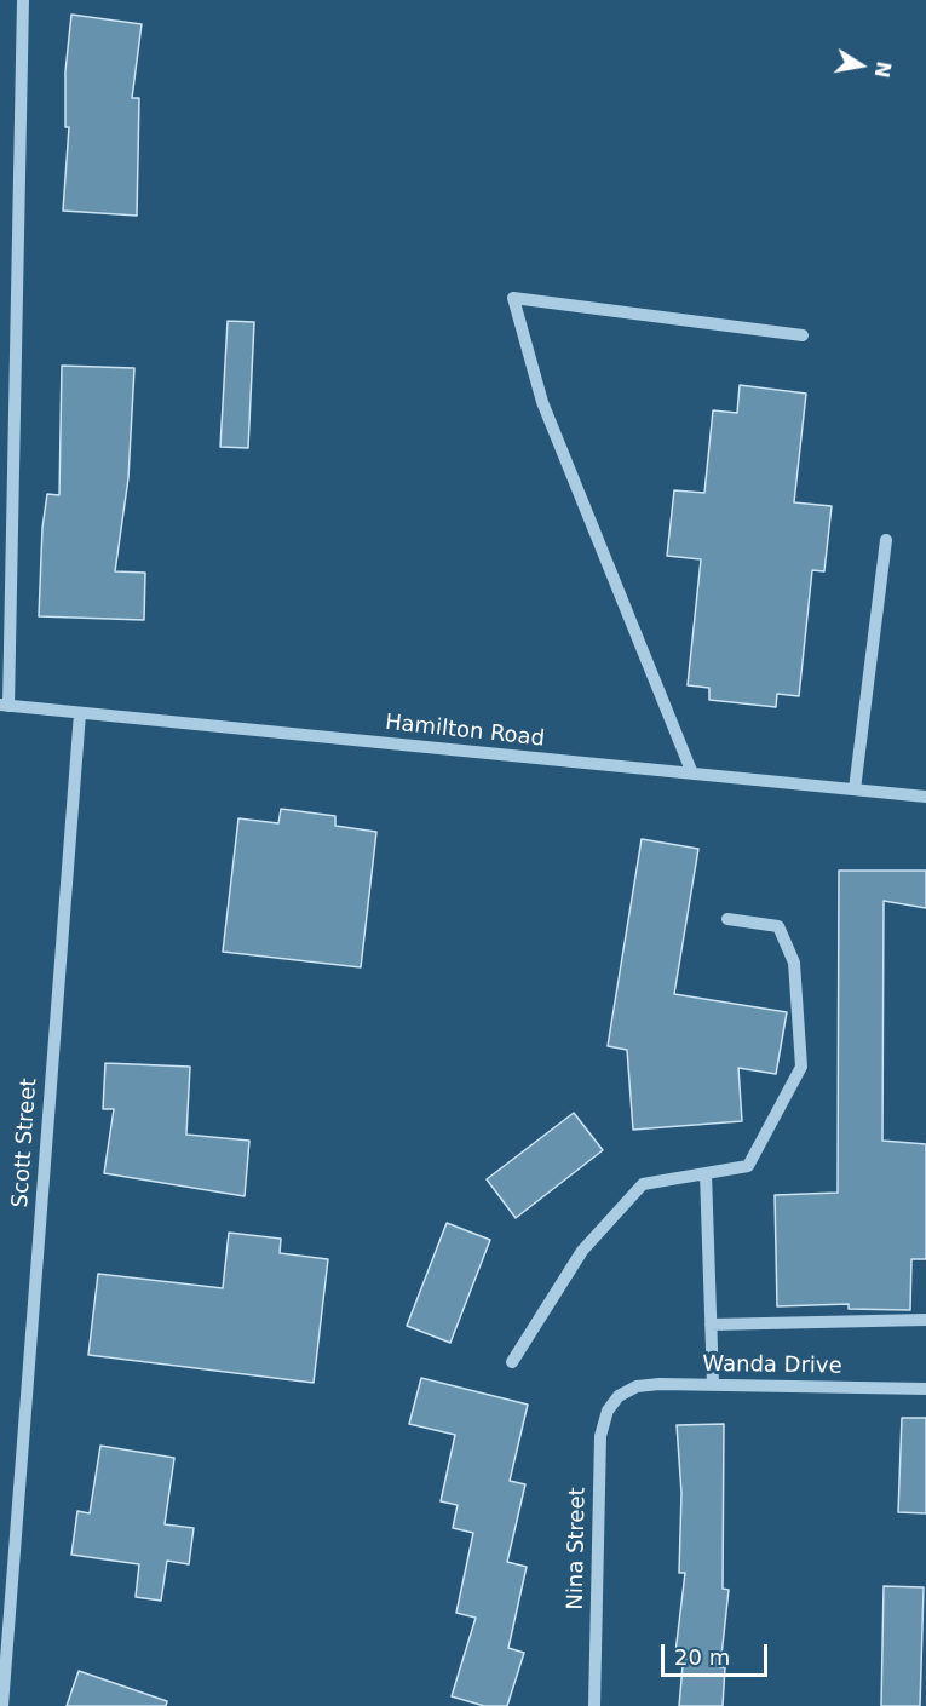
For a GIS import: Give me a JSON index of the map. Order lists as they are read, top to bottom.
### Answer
{
  "streets": {
    "street": [
      "Hamilton Road",
      "Scott Street",
      "Wanda Drive",
      "Nina Street"
    ]
  },
  "crossings": [
    ["Hamilton Road", "Scott Street"],
    ["Wanda Drive", "Nina Street"]
  ],
  "scale_bar": "20 m",
  "north": "right"
}
